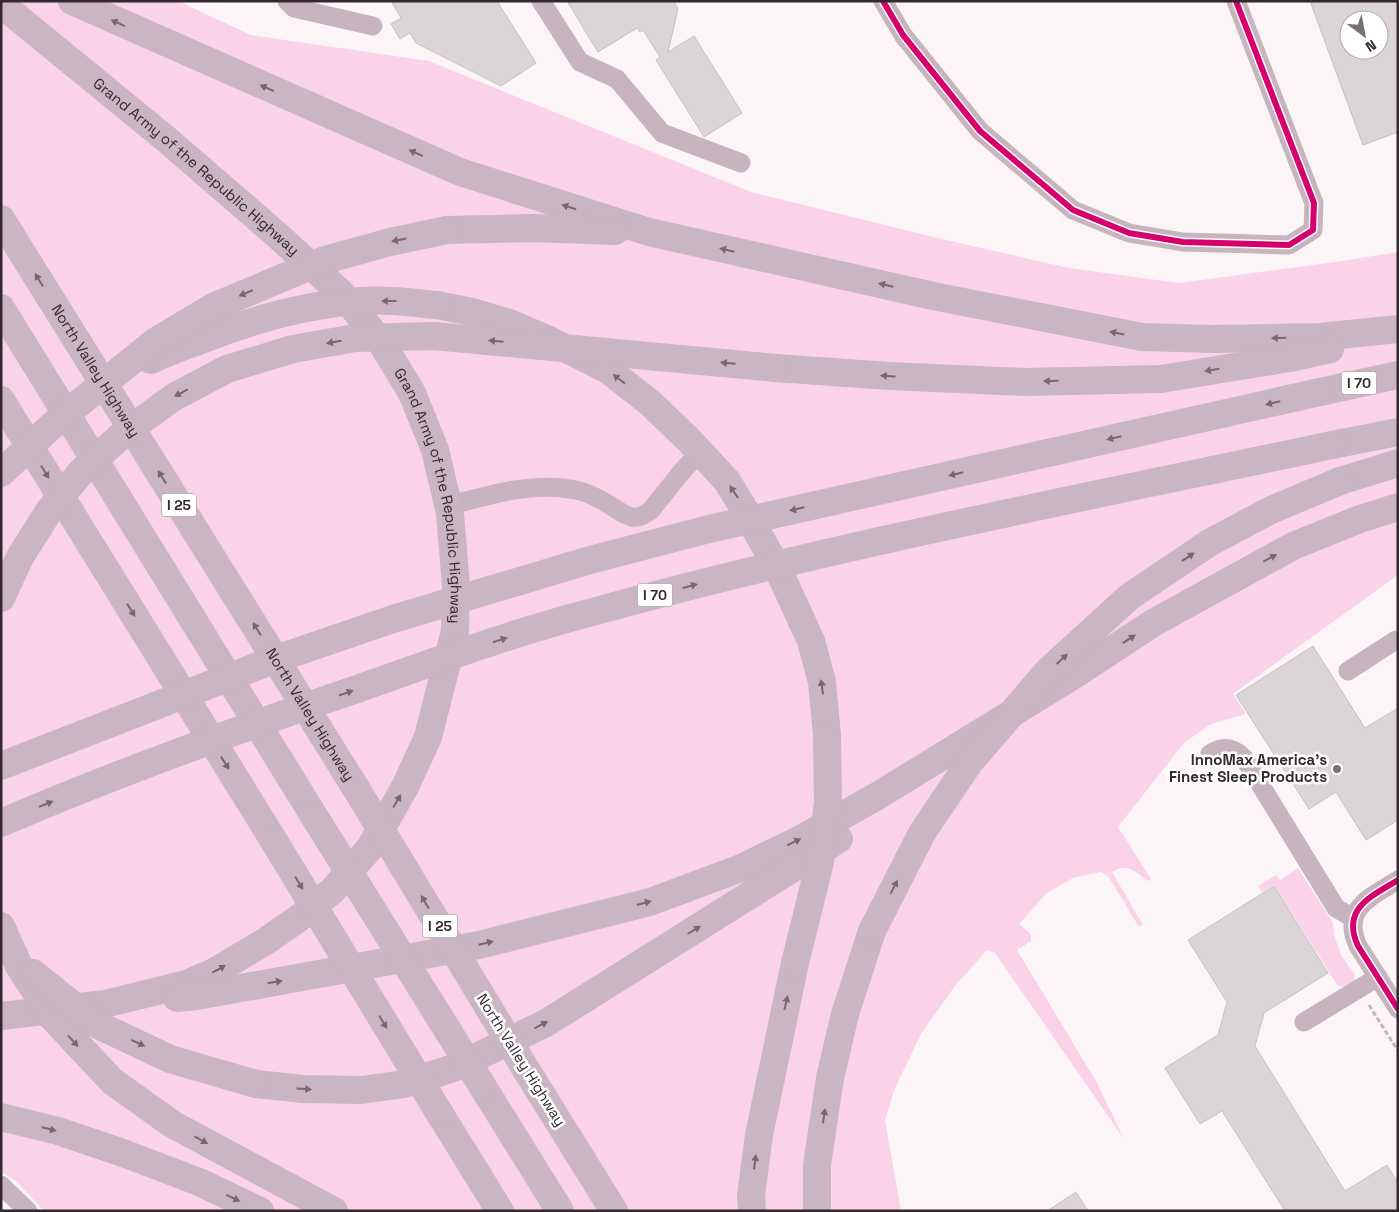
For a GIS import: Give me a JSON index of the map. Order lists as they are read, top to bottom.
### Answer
{
  "streets": {
    "highway": [
      "Grand Army of the Republic Highway",
      "North Valley Highway",
      "I 70",
      "I 25"
    ]
  },
  "one_way": ["Grand Army of the Republic Highway"],
  "places": ["InnoMax America's Finest Sleep Products"],
  "north": "bottom right"
}
